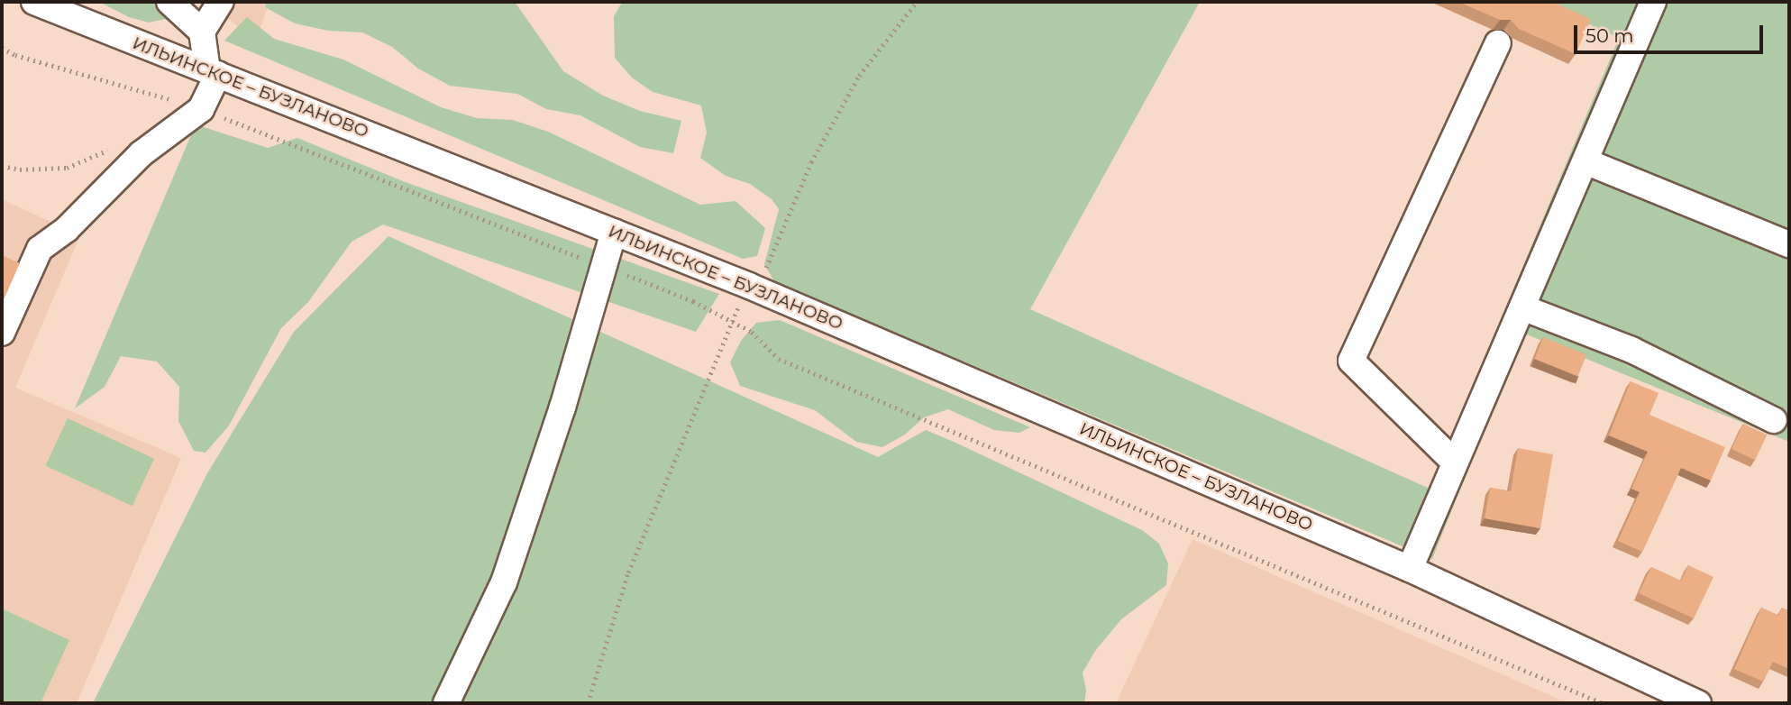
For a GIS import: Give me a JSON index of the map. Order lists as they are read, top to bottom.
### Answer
{
  "streets": {
    "street": ["ИЛЬИНСКОЕ – БУЗЛАНОВО"]
  },
  "scale_bar": "50 m"
}
